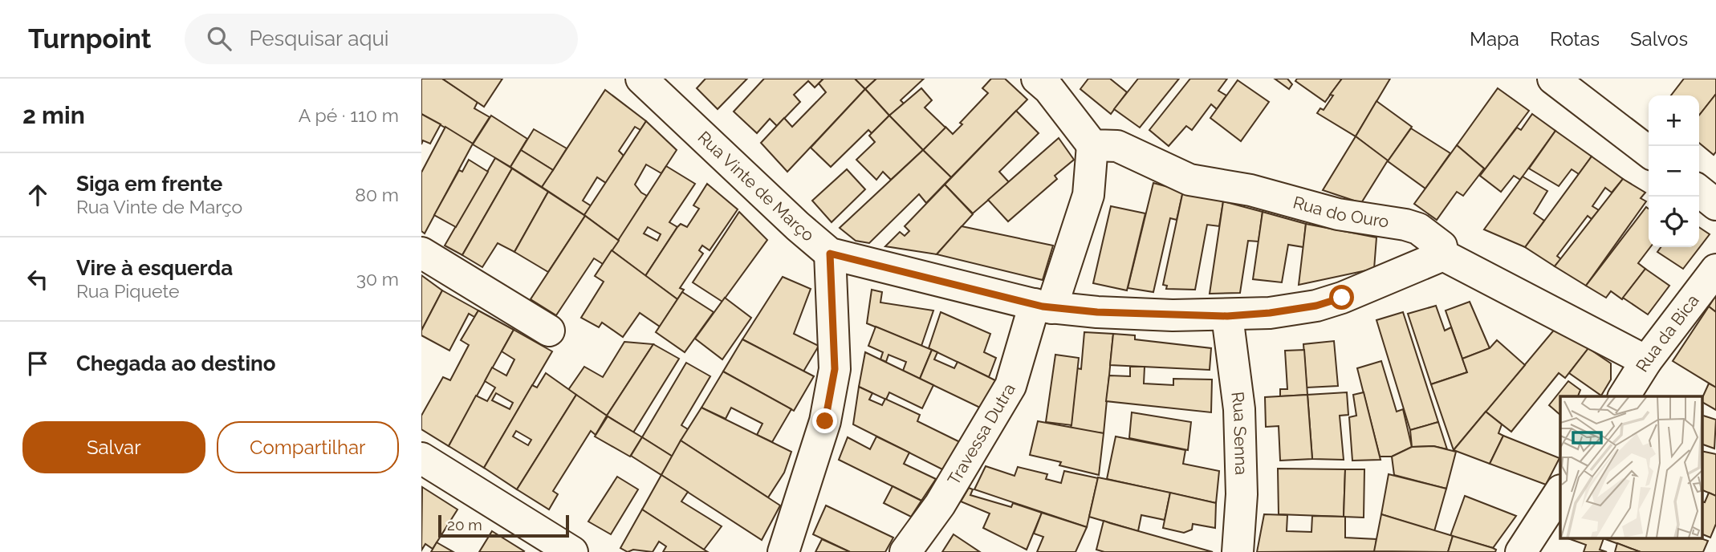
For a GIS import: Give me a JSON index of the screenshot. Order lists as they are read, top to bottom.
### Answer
{
  "streets": {
    "street": [
      "Rua Vinte de Março",
      "Rua do Ouro",
      "Rua da Bica",
      "Travessa Dutra",
      "Rua Senna"
    ]
  },
  "crossings": [
    ["Rua Vinte de Março", "Rua do Ouro"],
    ["Rua Vinte de Março", "Travessa Dutra"],
    ["Rua Vinte de Março", "Rua Senna"],
    ["Rua do Ouro", "Rua da Bica"],
    ["Rua do Ouro", "Travessa Dutra"]
  ],
  "scale_bar": "20 m",
  "page": {
    "header": "Turnpoint",
    "search": "Pesquisar aqui",
    "nav": ["Mapa", "Rotas", "Salvos"],
    "heading": ["2 min", "A pé · 110 m"],
    "map_buttons": ["+", "−"],
    "list": [
      ["Siga em frente", "Rua Vinte de Março", "80 m"],
      ["Vire à esquerda", "Rua Piquete", "30 m"],
      "Chegada ao destino"
    ],
    "buttons": ["Salvar", "Compartilhar"],
    "scale": "20 m"
  }
}
